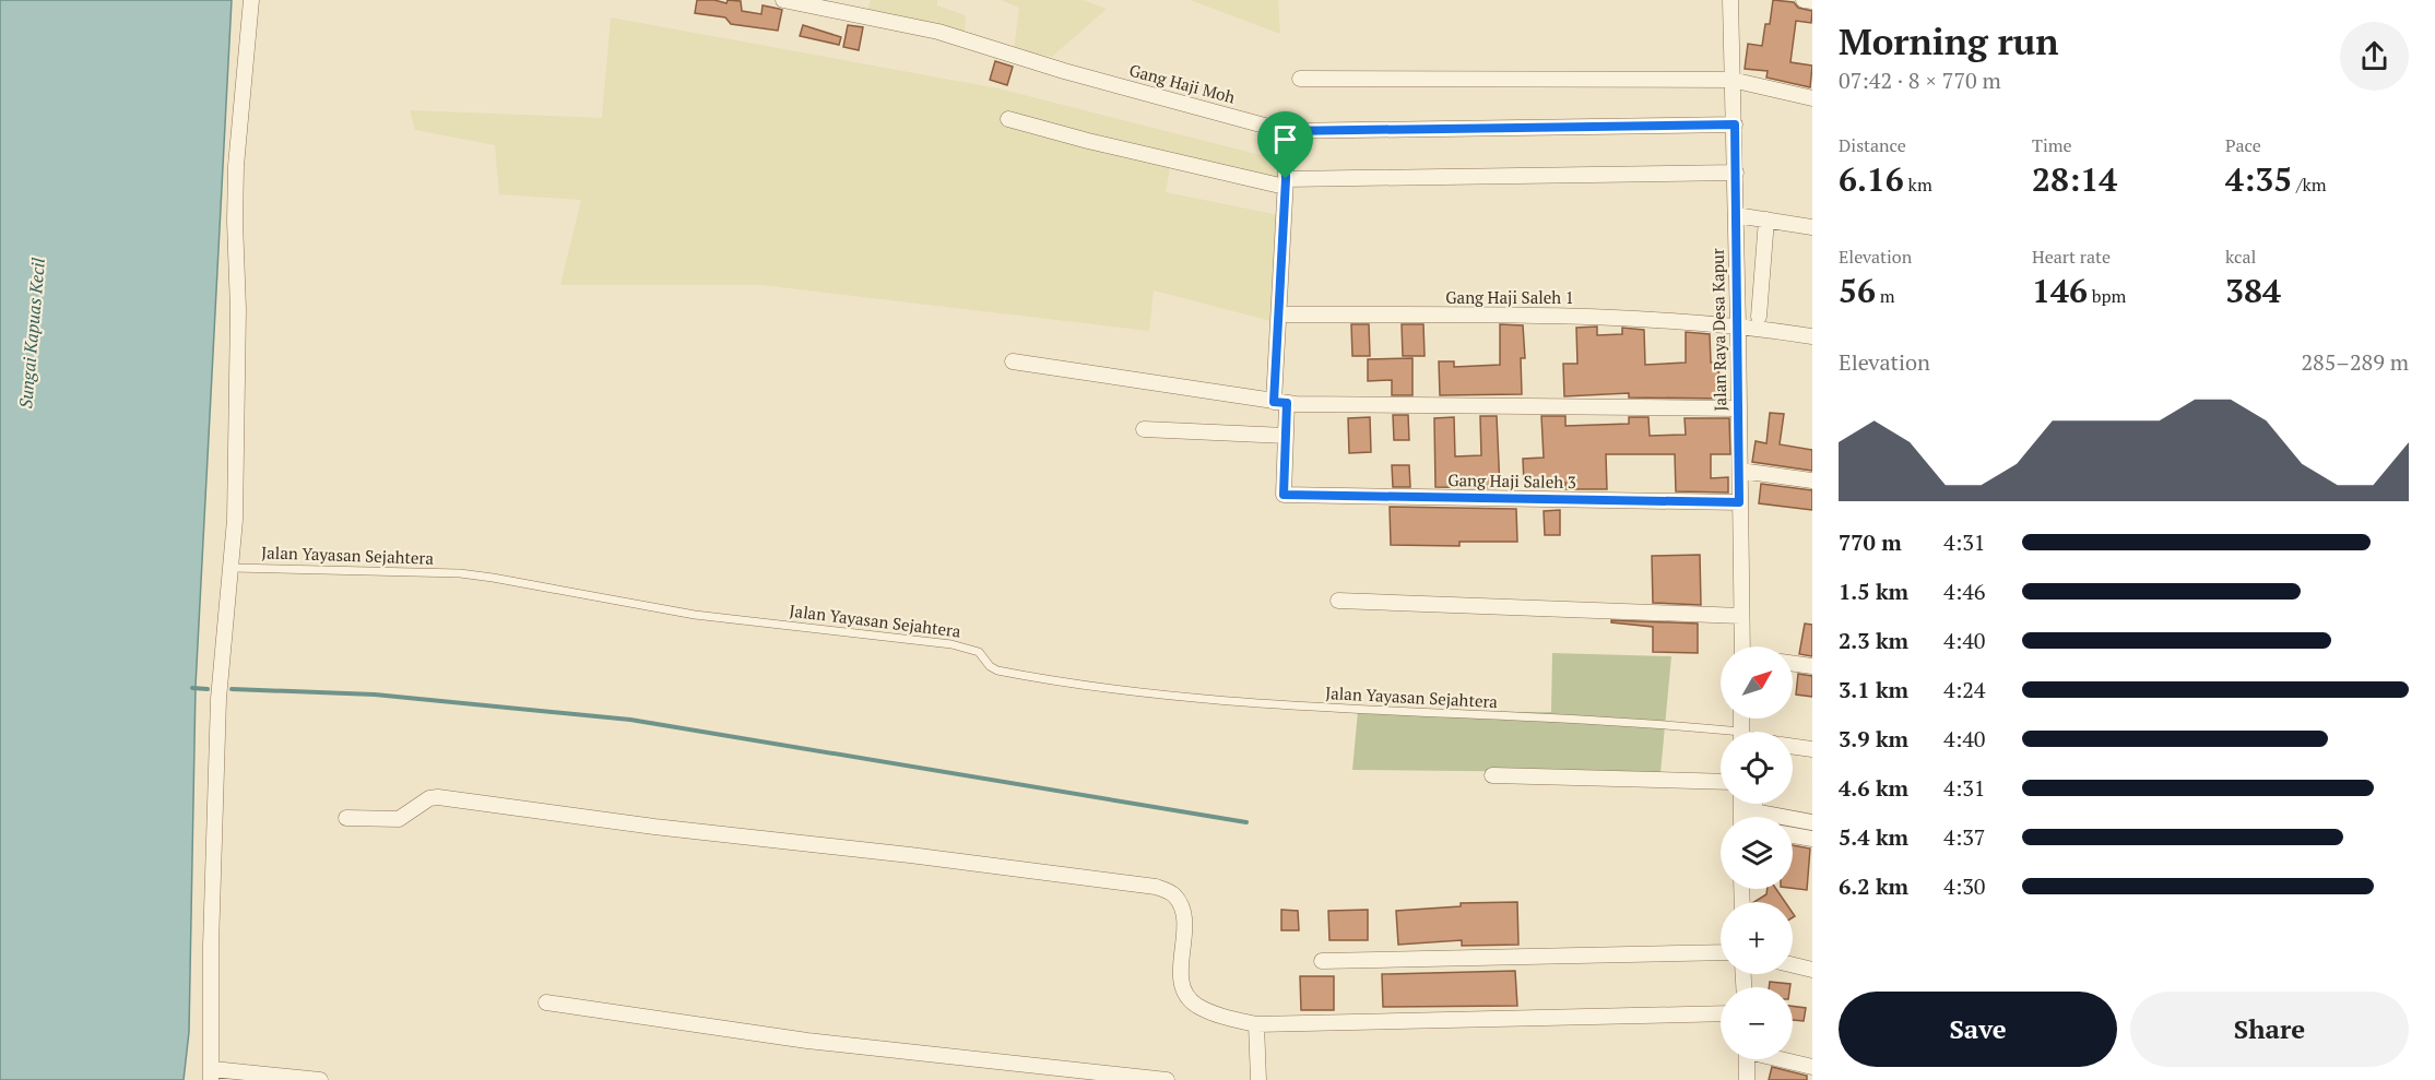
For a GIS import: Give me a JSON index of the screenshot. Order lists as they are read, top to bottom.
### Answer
{
  "streets": {
    "street": [
      "Gang Haji Moh",
      "Gang Haji Saleh 1",
      "Jalan Raya Desa Kapur",
      "Gang Haji Saleh 3"
    ],
    "lane": ["Jalan Yayasan Sejahtera"]
  },
  "crossings": [
    ["Gang Haji Moh", "Jalan Raya Desa Kapur"],
    ["Gang Haji Saleh 1", "Jalan Raya Desa Kapur"],
    ["Jalan Raya Desa Kapur", "Gang Haji Saleh 3"]
  ],
  "water": ["Sungai Kapuas Kecil"],
  "north": "top right",
  "page": {
    "heading": ["Morning run", "07:42 · 8 × 770 m"],
    "stats": [
      ["Distance", "6.16 km"],
      ["Time", "28:14"],
      ["Pace", "4:35 /km"],
      ["Elevation", "56 m"],
      ["Heart rate", "146 bpm"],
      ["kcal", "384"]
    ],
    "chart": ["Elevation", "285–289 m"],
    "list": [
      {
        "name": "770 m",
        "note": "4:31"
      },
      {
        "name": "1.5 km",
        "note": "4:46"
      },
      {
        "name": "2.3 km",
        "note": "4:40"
      },
      {
        "name": "3.1 km",
        "note": "4:24"
      },
      {
        "name": "3.9 km",
        "note": "4:40"
      },
      {
        "name": "4.6 km",
        "note": "4:31"
      },
      {
        "name": "5.4 km",
        "note": "4:37"
      },
      {
        "name": "6.2 km",
        "note": "4:30"
      }
    ],
    "map_buttons": ["+", "−"],
    "buttons": ["Save", "Share"]
  }
}
